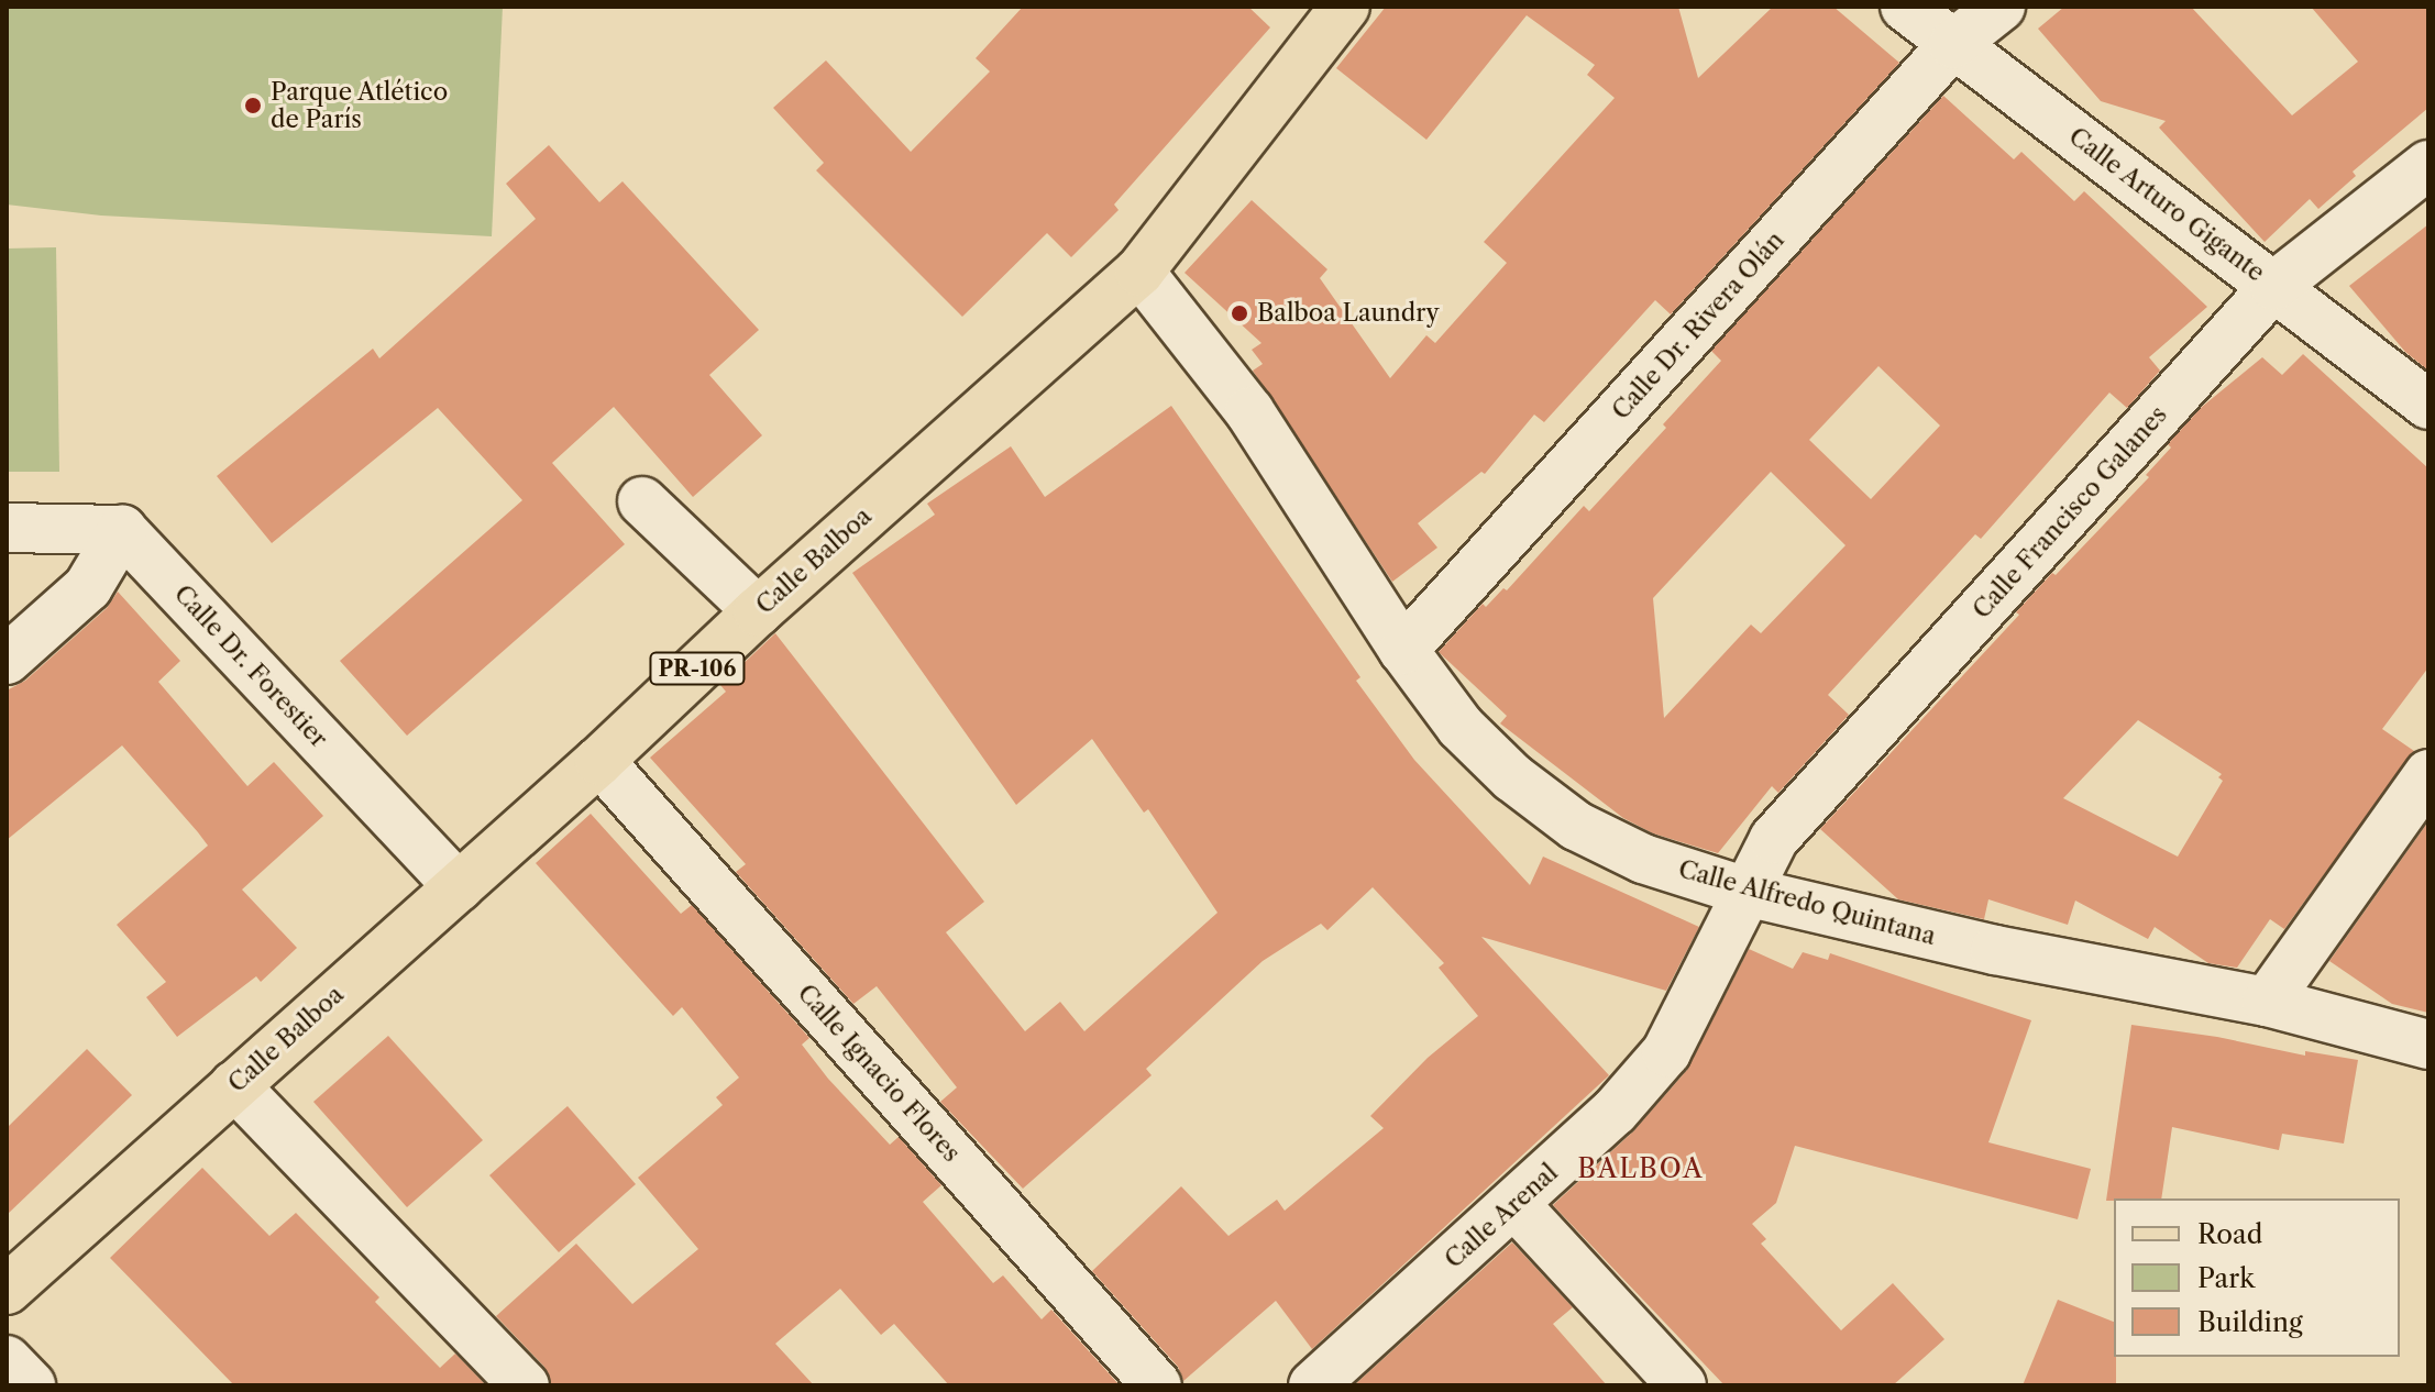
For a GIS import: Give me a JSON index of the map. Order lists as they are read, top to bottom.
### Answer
{
  "streets": {
    "main road": ["Calle Balboa", "PR-106"],
    "street": [
      "Calle Arturo Gigante",
      "Calle Dr. Rivera Olán",
      "Calle Francisco Galanes",
      "Calle Dr. Forestier",
      "Calle Alfredo Quintana",
      "Calle Ignacio Flores",
      "Calle Arenal"
    ]
  },
  "crossings": [
    ["Calle Arturo Gigante", "Calle Dr. Rivera Olán"],
    ["Calle Arturo Gigante", "Calle Francisco Galanes"],
    ["Calle Dr. Rivera Olán", "Calle Alfredo Quintana"],
    ["Calle Francisco Galanes", "Calle Alfredo Quintana"],
    ["Calle Francisco Galanes", "Calle Arenal"],
    ["Calle Balboa", "Calle Dr. Forestier"],
    ["Calle Balboa", "Calle Alfredo Quintana"],
    ["Calle Balboa", "Calle Ignacio Flores"],
    ["Calle Alfredo Quintana", "Calle Arenal"]
  ],
  "districts": ["BALBOA"],
  "places": ["Parque Atlético de París", "Balboa Laundry"],
  "legend": ["Road", "Park", "Building"]
}
